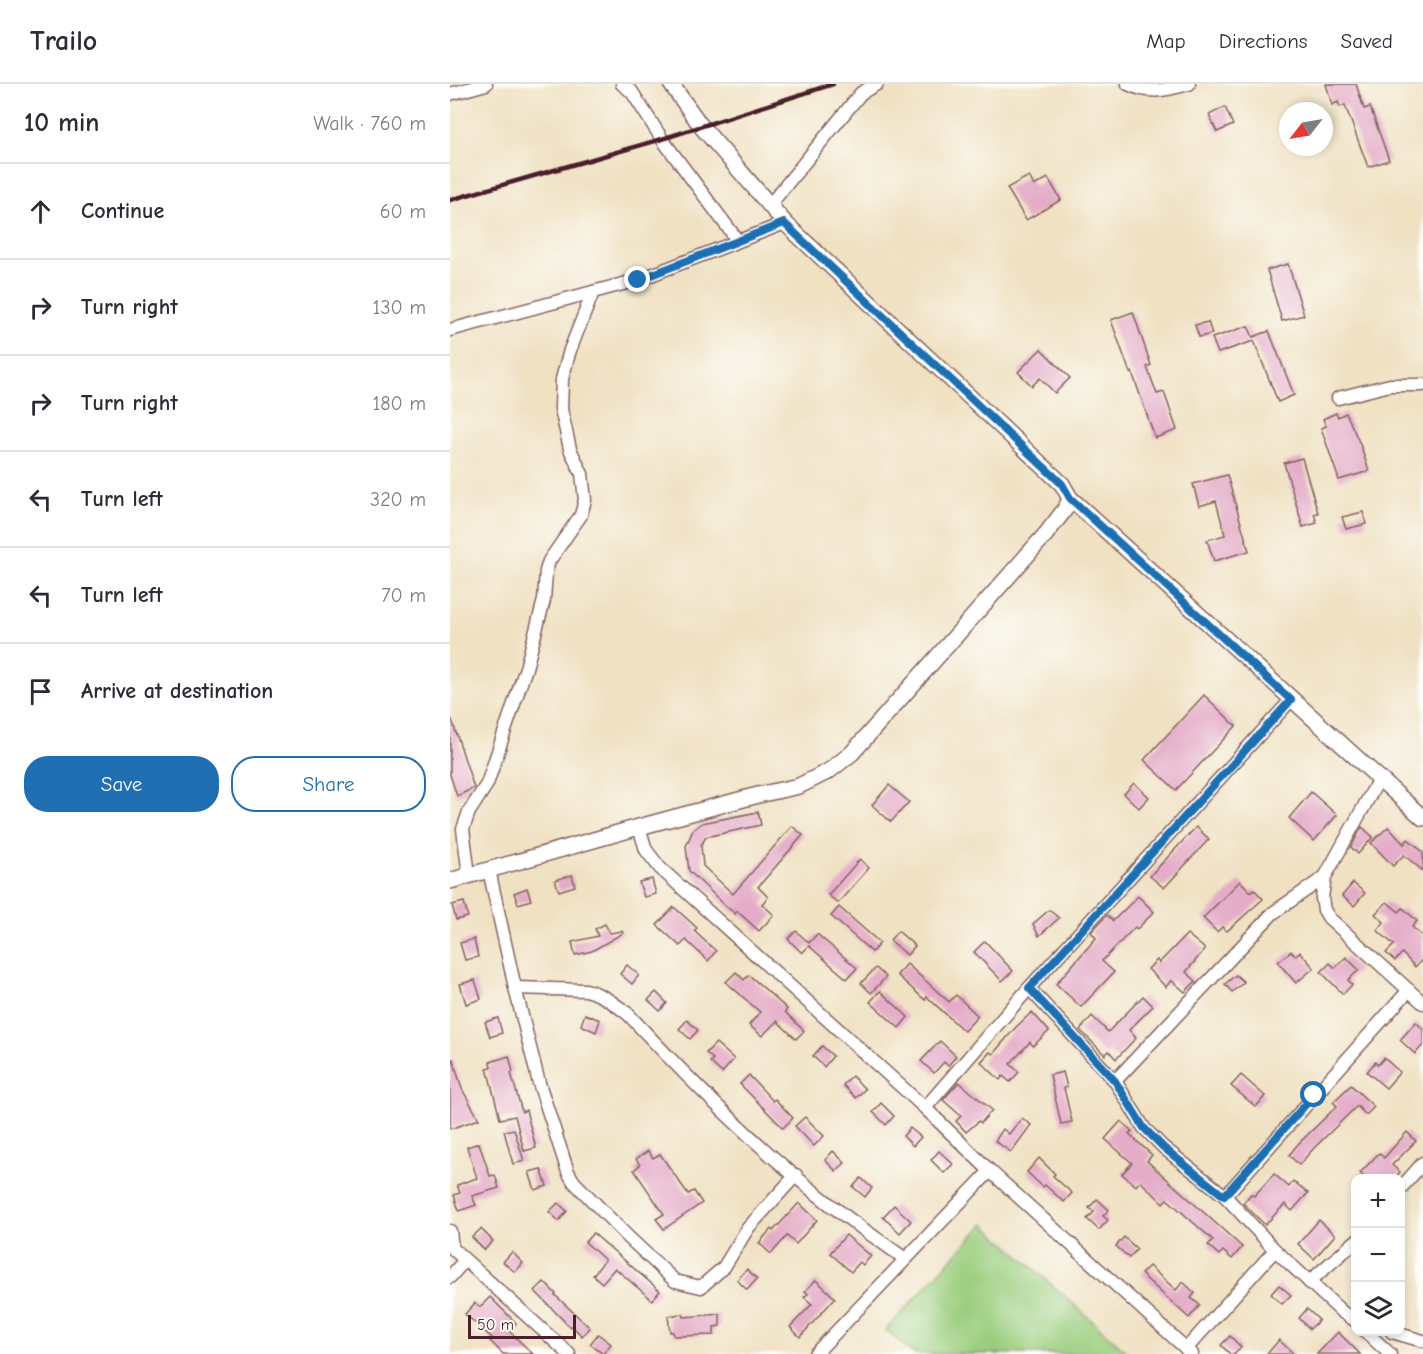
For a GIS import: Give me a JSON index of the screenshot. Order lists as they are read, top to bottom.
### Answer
{
  "scale_bar": "50 m",
  "north": "bottom left",
  "page": {
    "header": "Trailo",
    "nav": ["Map", "Directions", "Saved"],
    "heading": ["10 min", "Walk · 760 m"],
    "list": [
      ["Continue", "60 m"],
      ["Turn right", "130 m"],
      ["Turn right", "180 m"],
      ["Turn left", "320 m"],
      ["Turn left", "70 m"],
      "Arrive at destination"
    ],
    "buttons": ["Save", "Share"],
    "map_buttons": ["+", "−"],
    "scale": "50 m"
  }
}
